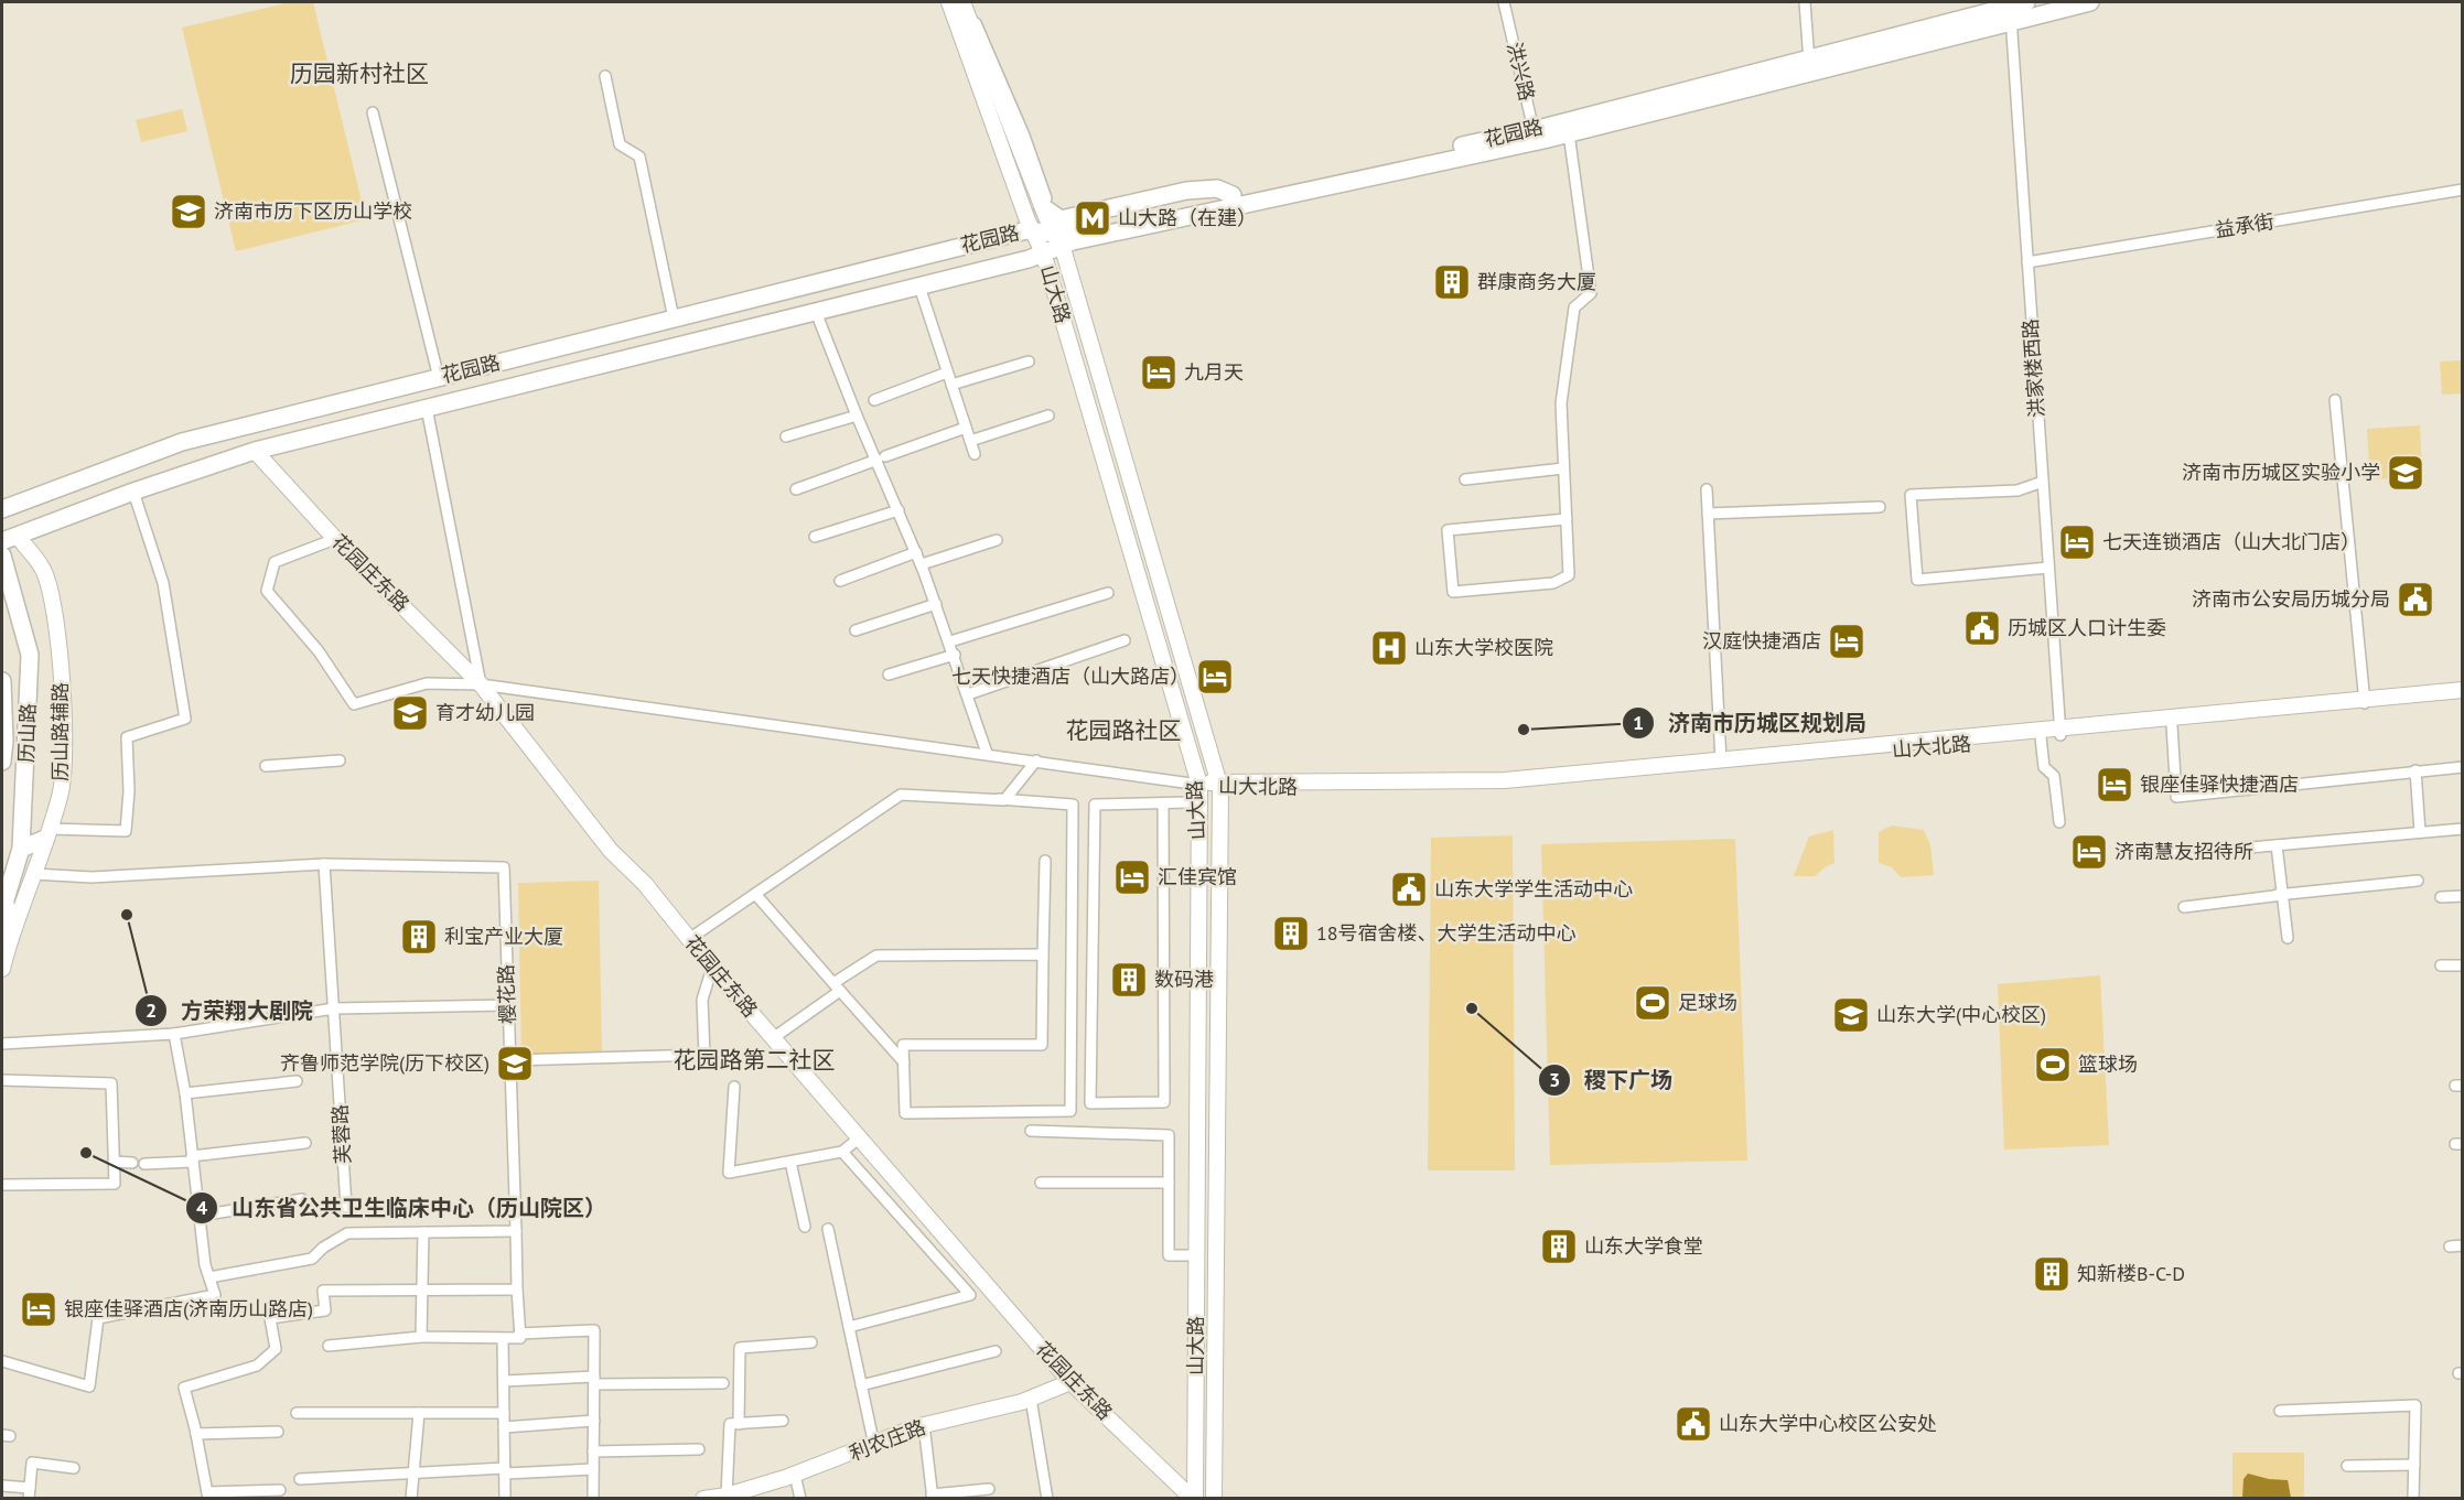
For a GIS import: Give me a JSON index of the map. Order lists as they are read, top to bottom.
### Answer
{
  "streets": {
    "main road": [
      "花园路",
      "山大路",
      "花园庄东路",
      "历山路辅路",
      "历山路",
      "山大北路",
      "利农庄路"
    ],
    "street": [
      "洪兴路",
      "益承街",
      "洪家楼西路",
      "樱花路",
      "芙蓉路"
    ]
  },
  "crossings": [
    ["洪兴路", "花园路"],
    ["花园路", "山大路"],
    ["花园路", "洪家楼西路"],
    ["花园路", "花园庄东路"],
    ["花园路", "历山路辅路"],
    ["益承街", "洪家楼西路"],
    ["山大路", "花园庄东路"],
    ["山大路", "山大北路"],
    ["洪家楼西路", "山大北路"],
    ["花园庄东路", "利农庄路"],
    ["樱花路", "芙蓉路"]
  ],
  "districts": ["历园新村社区", "花园路社区", "花园路第二社区"],
  "places": {
    "school or university": [
      "济南市历下区历山学校",
      "济南市历城区实验小学",
      "育才幼儿园",
      "山东大学(中心校区)",
      "齐鲁师范学院(历下校区)"
    ],
    "metro station": ["山大路（在建）"],
    "building": [
      "群康商务大厦",
      "18号宿舍楼、大学生活动中心",
      "利宝产业大厦",
      "数码港",
      "山东大学食堂",
      "知新楼B-C-D"
    ],
    "hotel": [
      "九月天",
      "七天连锁酒店（山大北门店）",
      "汉庭快捷酒店",
      "七天快捷酒店（山大路店）",
      "银座佳驿快捷酒店",
      "济南慧友招待所",
      "汇佳宾馆",
      "银座佳驿酒店(济南历山路店)"
    ],
    "public building": [
      "济南市公安局历城分局",
      "历城区人口计生委",
      "山东大学学生活动中心",
      "山东大学中心校区公安处"
    ],
    "hospital": ["山东大学校医院"],
    "other": [
      "济南市历城区规划局",
      "方荣翔大剧院",
      "稷下广场",
      "山东省公共卫生临床中心（历山院区）"
    ],
    "sports": ["足球场", "篮球场"]
  }
}
